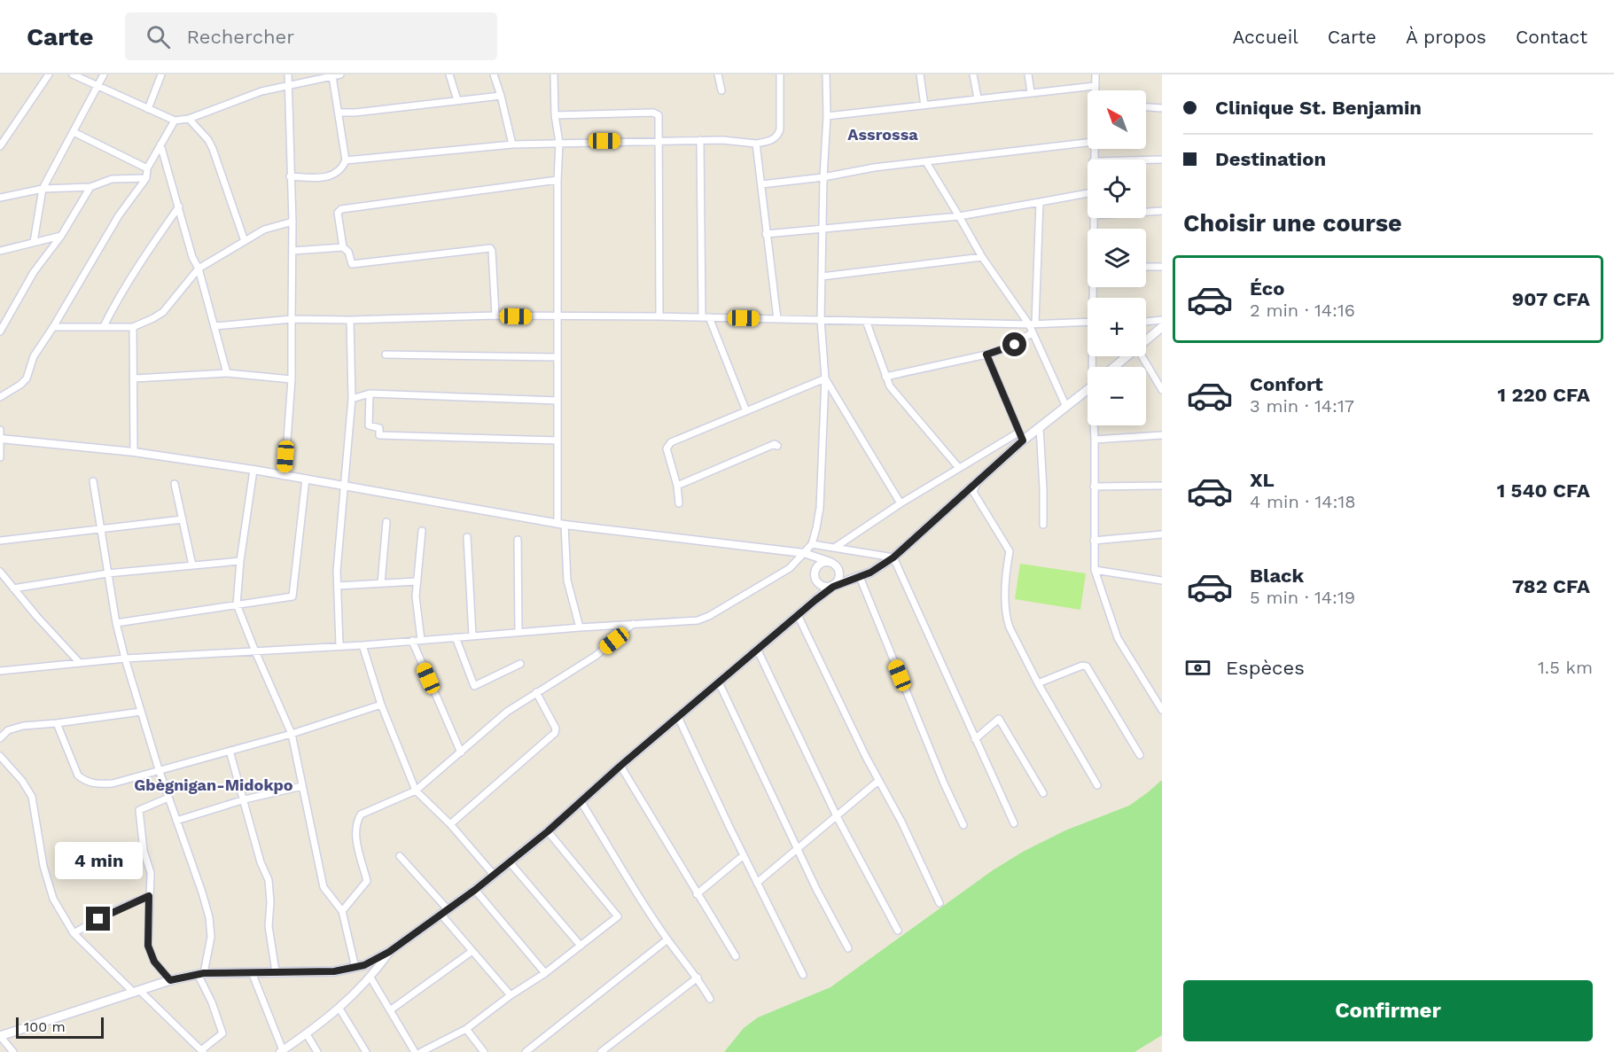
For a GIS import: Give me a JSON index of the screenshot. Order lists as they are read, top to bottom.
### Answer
{
  "districts": ["Assrossa", "Gbègnigan-Midokpo"],
  "scale_bar": "100 m",
  "north": "top left",
  "page": {
    "header": "Carte",
    "search": "Rechercher",
    "nav": [
      "Accueil",
      "Carte",
      "À propos",
      "Contact"
    ],
    "banner": ["Clinique St. Benjamin", "Destination"],
    "map_buttons": ["+", "−"],
    "heading": "Choisir une course",
    "list": [
      {
        "name": "Éco",
        "note": "2 min · 14:16",
        "value": "907 CFA"
      },
      {
        "name": "Confort",
        "note": "3 min · 14:17",
        "value": "1 220 CFA"
      },
      {
        "name": "XL",
        "note": "4 min · 14:18",
        "value": "1 540 CFA"
      },
      {
        "name": "Black",
        "note": "5 min · 14:19",
        "value": "782 CFA"
      }
    ],
    "pay": ["Espèces", "1.5 km"],
    "bubble": "4 min",
    "buttons": "Confirmer",
    "scale": "100 m"
  }
}
